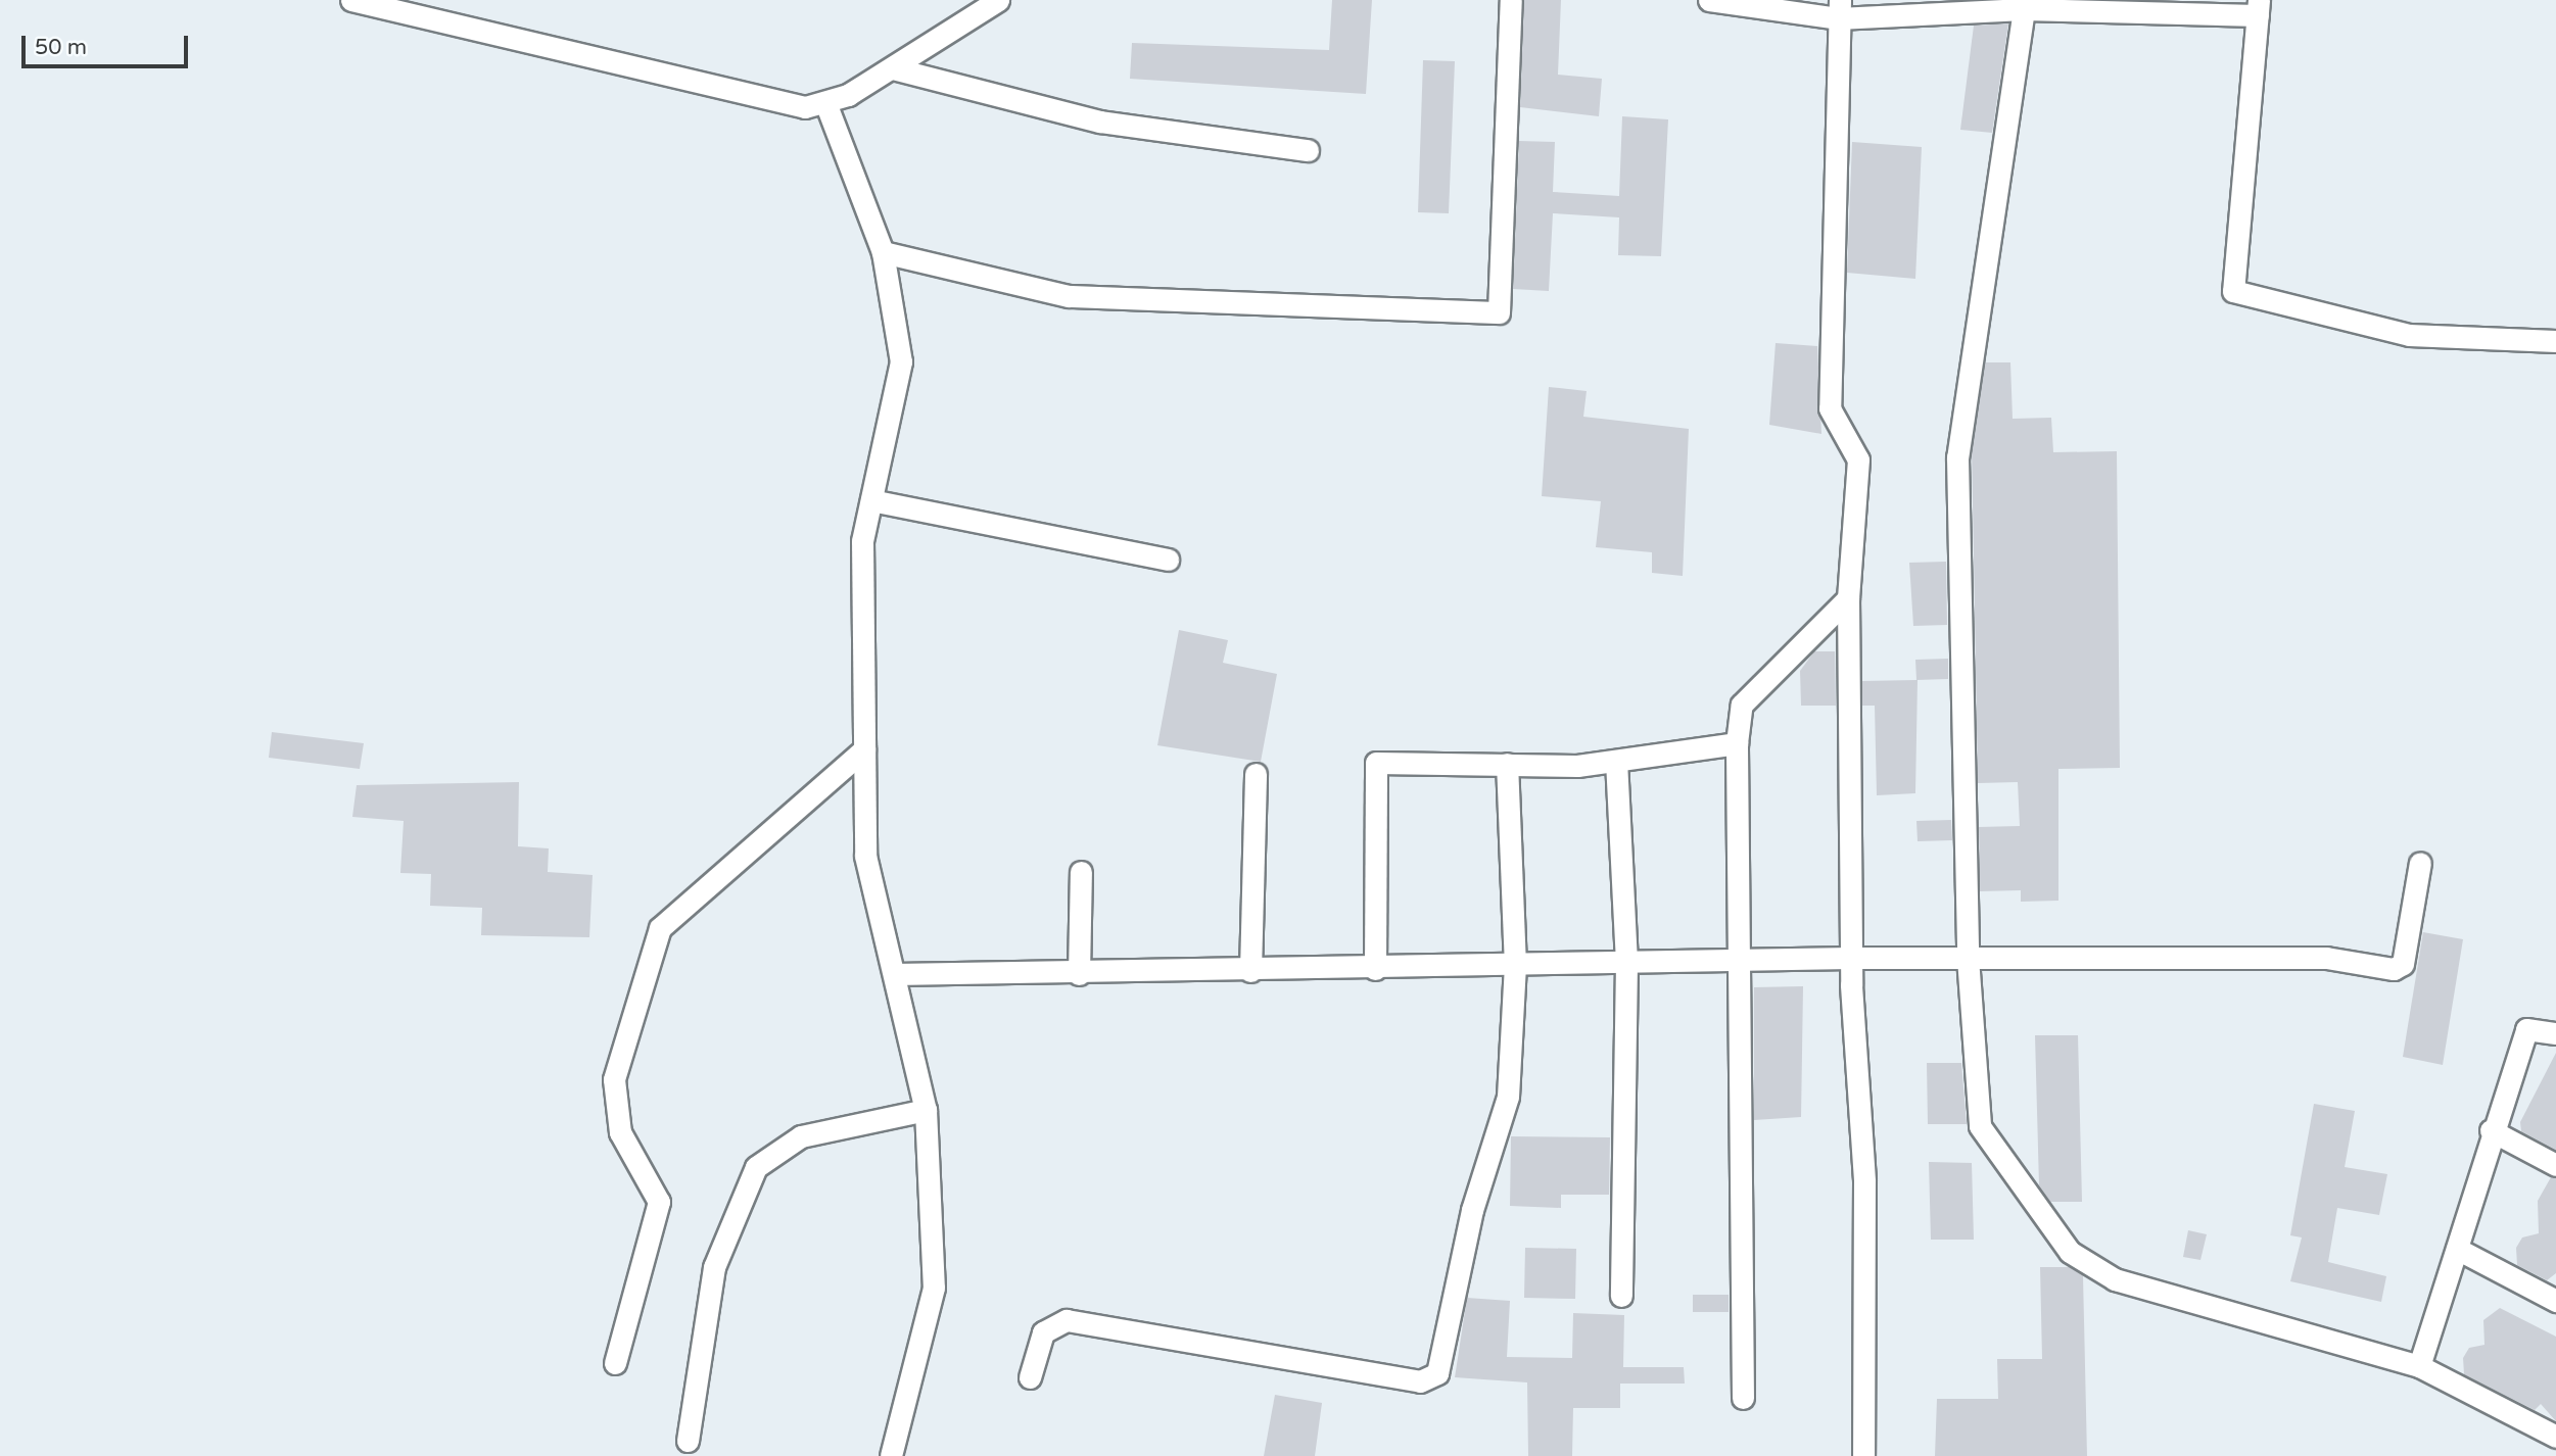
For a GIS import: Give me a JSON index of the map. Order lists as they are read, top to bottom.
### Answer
{
  "scale_bar": "50 m"
}
